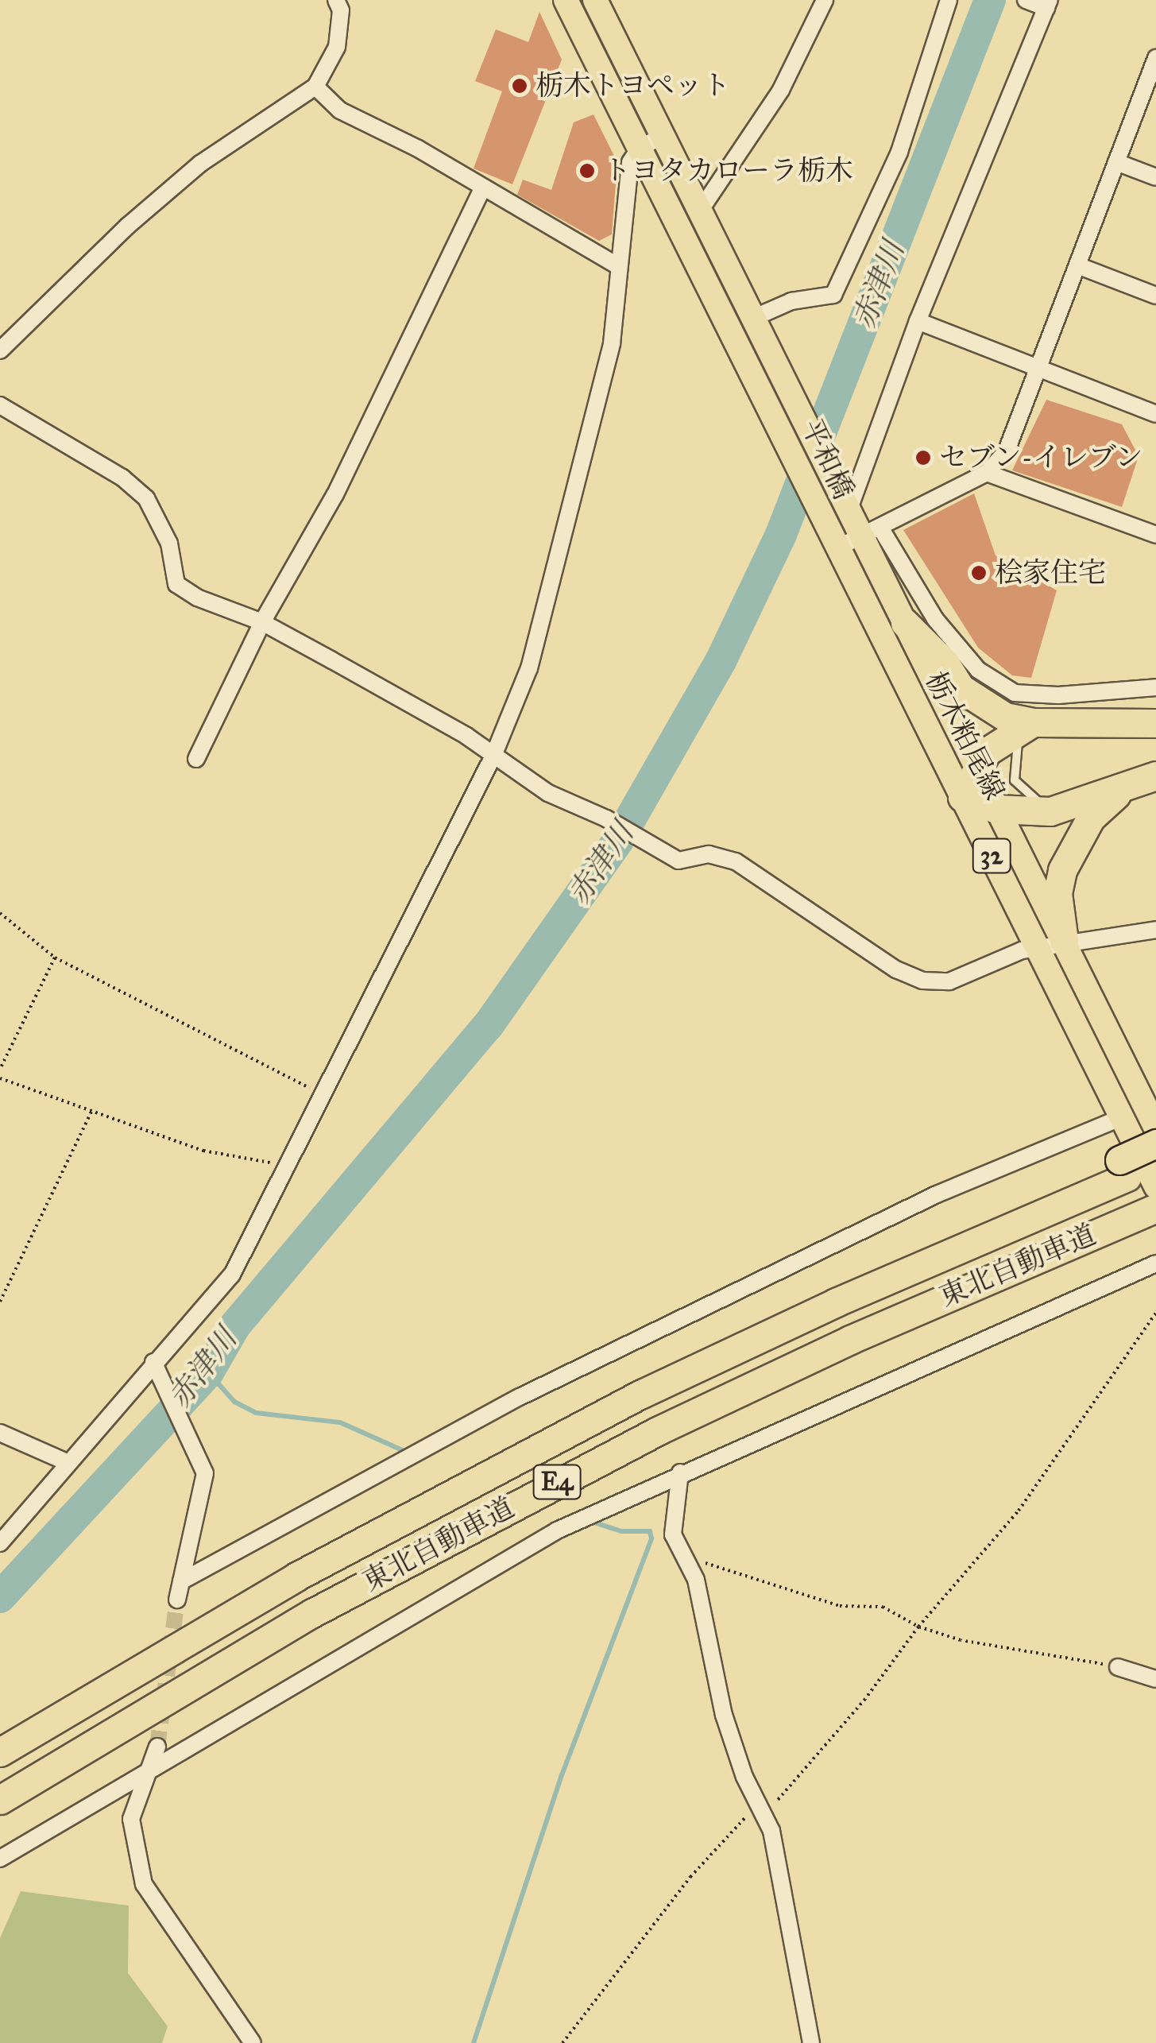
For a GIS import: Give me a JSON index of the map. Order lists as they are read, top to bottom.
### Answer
{
  "streets": {
    "highway": ["東北自動車道", "E4"],
    "main road": ["平和橋", "栃木粕尾線", "32"]
  },
  "crossings": [
    ["平和橋", "栃木粕尾線"],
    ["平和橋", "32"]
  ],
  "water": ["赤津川"],
  "places": [
    "栃木トヨペット",
    "トヨタカローラ栃木",
    "セブン-イレブン",
    "桧家住宅"
  ]
}
